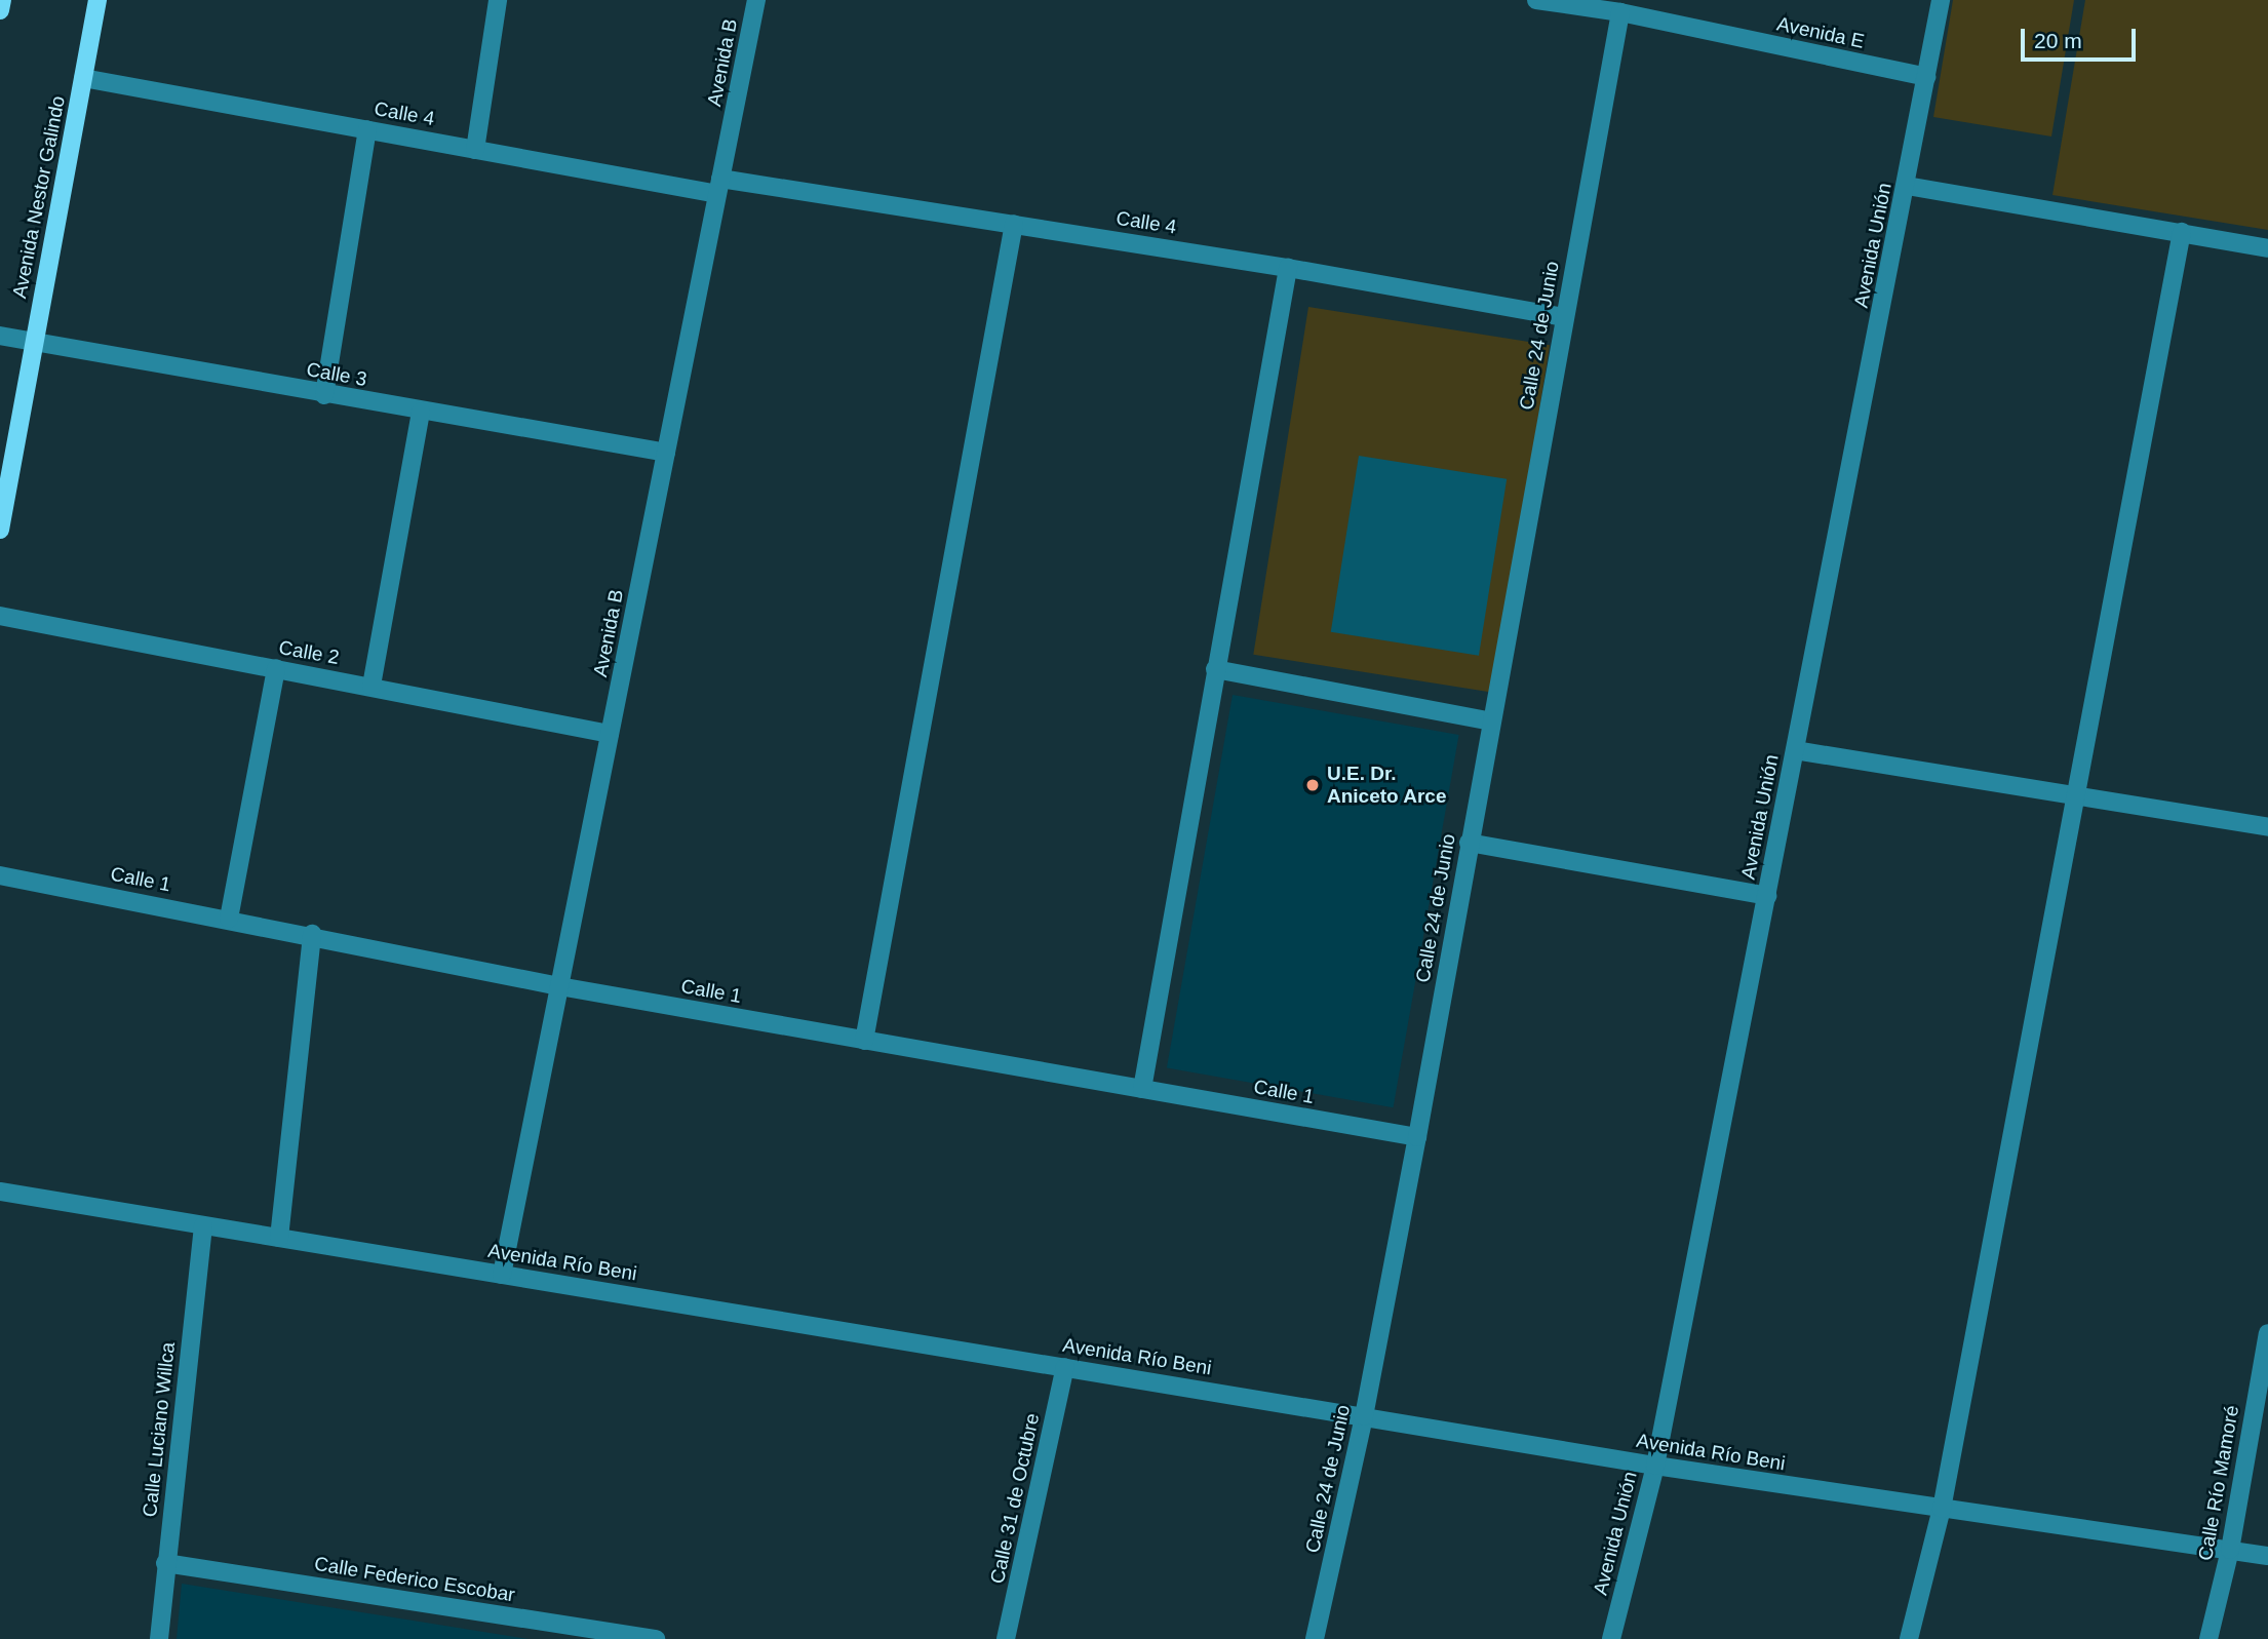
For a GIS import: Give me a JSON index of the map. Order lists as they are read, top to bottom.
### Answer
{
  "streets": {
    "main road": ["Avenida Nestor Galindo"],
    "street": [
      "Avenida E",
      "Avenida B",
      "Calle 4",
      "Avenida Unión",
      "Calle 24 de Junio",
      "Calle 3",
      "Calle 2",
      "Calle 1",
      "Avenida Río Beni",
      "Calle Luciano Willca",
      "Calle Río Mamoré",
      "Calle 31 de Octubre",
      "Calle Federico Escobar"
    ]
  },
  "crossings": [
    ["Avenida E", "Avenida Unión"],
    ["Avenida E", "Calle 24 de Junio"],
    ["Avenida B", "Calle 4"],
    ["Avenida B", "Calle 3"],
    ["Avenida B", "Calle 2"],
    ["Avenida B", "Calle 1"],
    ["Avenida B", "Avenida Río Beni"],
    ["Calle 4", "Avenida Nestor Galindo"],
    ["Calle 4", "Calle 24 de Junio"],
    ["Avenida Nestor Galindo", "Calle 3"],
    ["Avenida Unión", "Avenida Río Beni"],
    ["Calle 24 de Junio", "Calle 1"],
    ["Calle 24 de Junio", "Avenida Río Beni"],
    ["Avenida Río Beni", "Calle Luciano Willca"],
    ["Avenida Río Beni", "Calle Río Mamoré"],
    ["Avenida Río Beni", "Calle 31 de Octubre"],
    ["Calle Luciano Willca", "Calle Federico Escobar"]
  ],
  "places": ["U.E. Dr. Aniceto Arce"],
  "scale_bar": "20 m"
}
